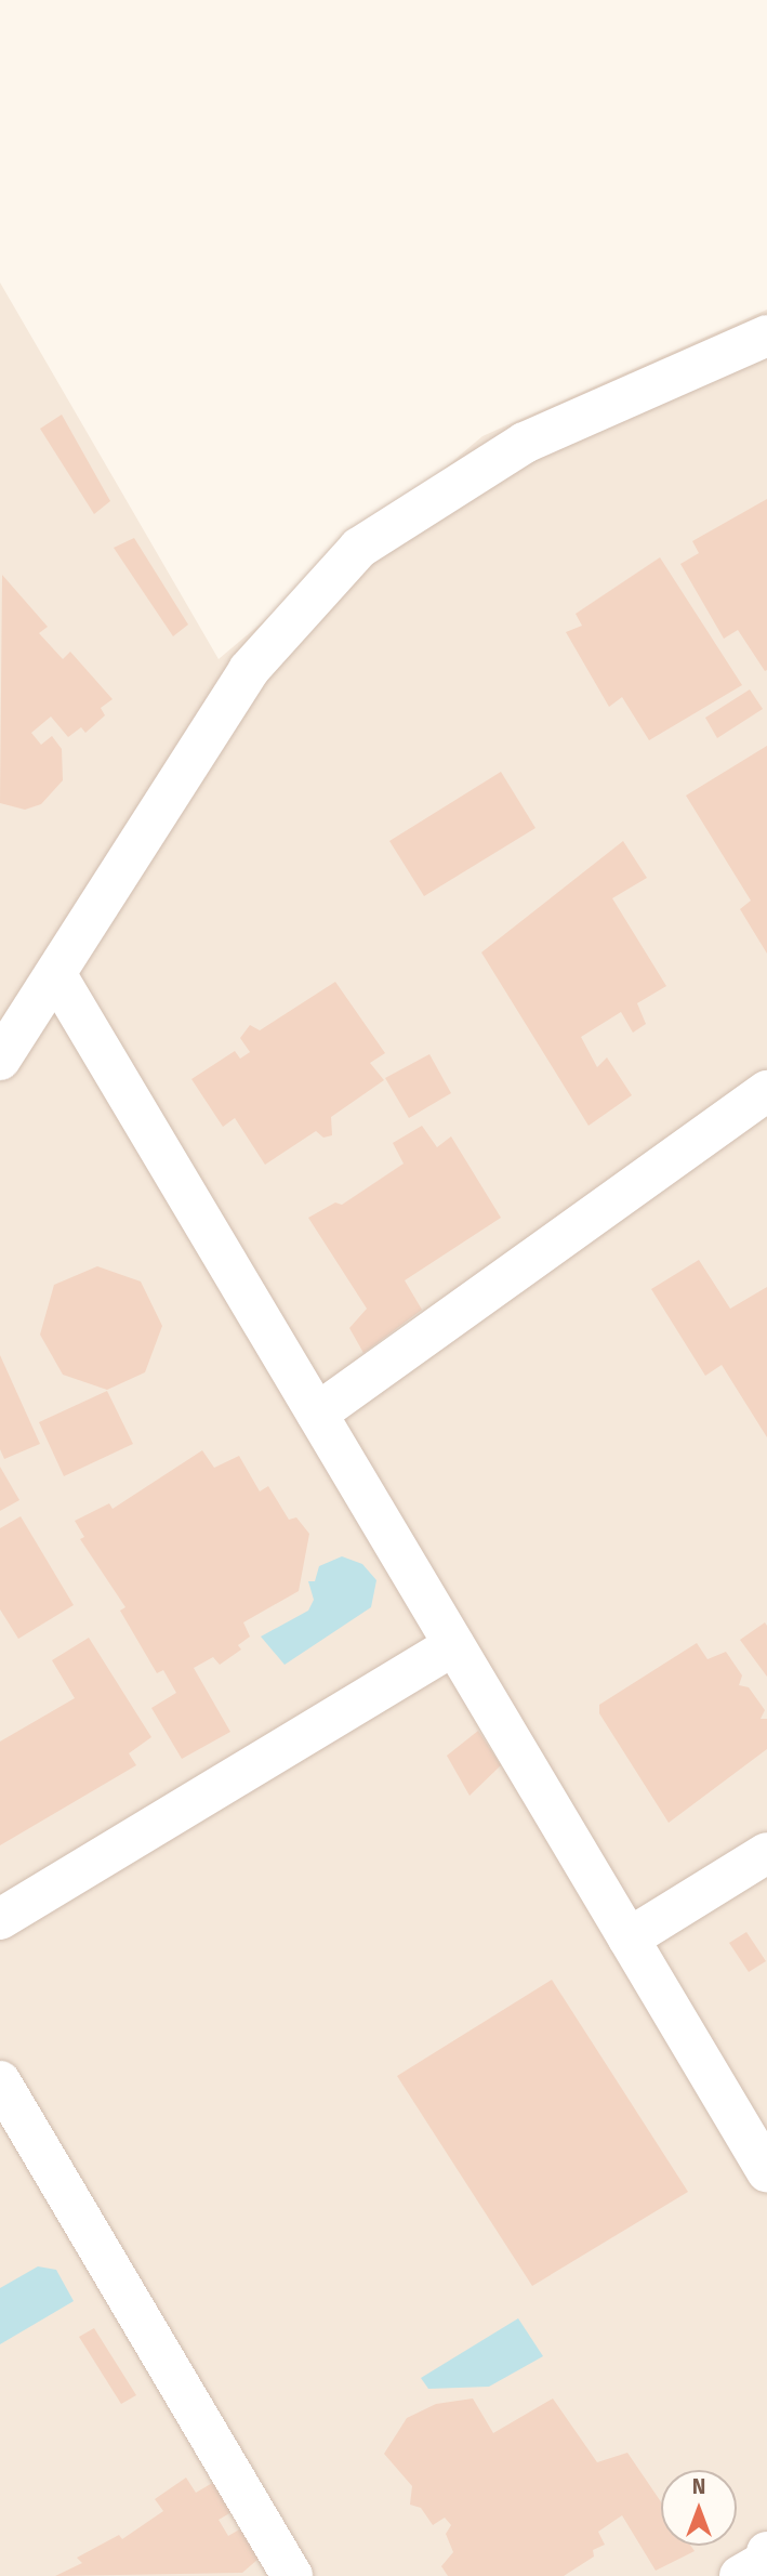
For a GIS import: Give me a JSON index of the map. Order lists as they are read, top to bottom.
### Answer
{
  "north": "top"
}
